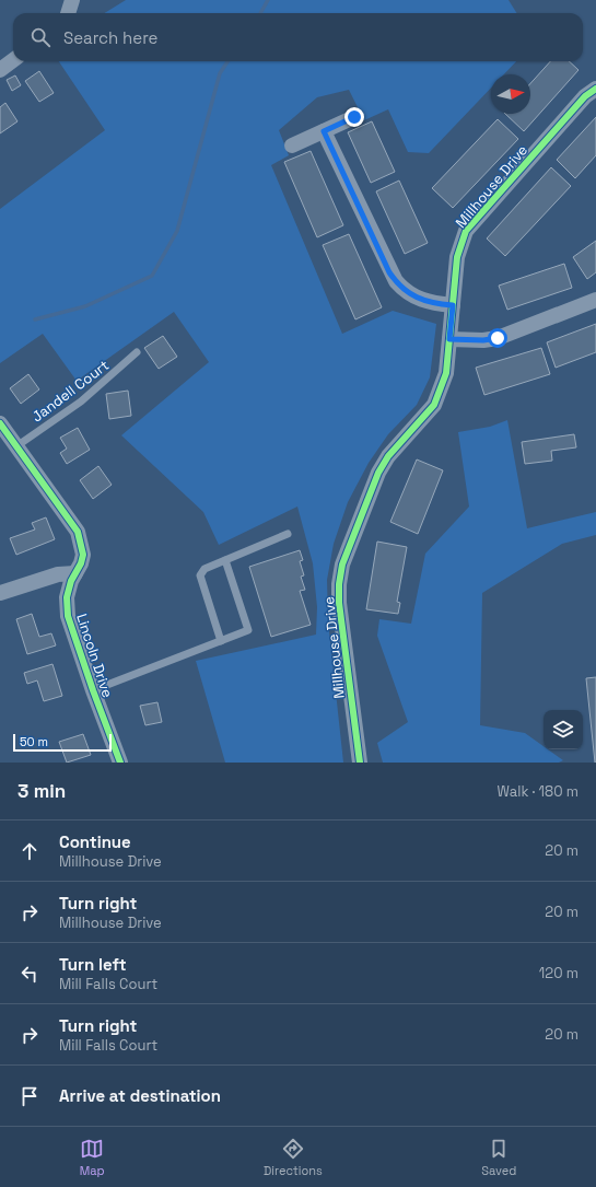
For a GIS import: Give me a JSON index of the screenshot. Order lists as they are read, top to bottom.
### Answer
{
  "streets": {
    "street": ["Millhouse Drive", "Lincoln Drive"],
    "lane": ["Jandell Court"]
  },
  "crossings": [
    ["Jandell Court", "Lincoln Drive"]
  ],
  "scale_bar": "50 m",
  "north": "right",
  "page": {
    "search": "Search here",
    "scale": "50 m",
    "heading": ["3 min", "Walk · 180 m"],
    "list": [
      ["Continue", "Millhouse Drive", "20 m"],
      ["Turn right", "Millhouse Drive", "20 m"],
      ["Turn left", "Mill Falls Court", "120 m"],
      ["Turn right", "Mill Falls Court", "20 m"],
      "Arrive at destination"
    ],
    "nav": ["Map", "Directions", "Saved"]
  }
}
